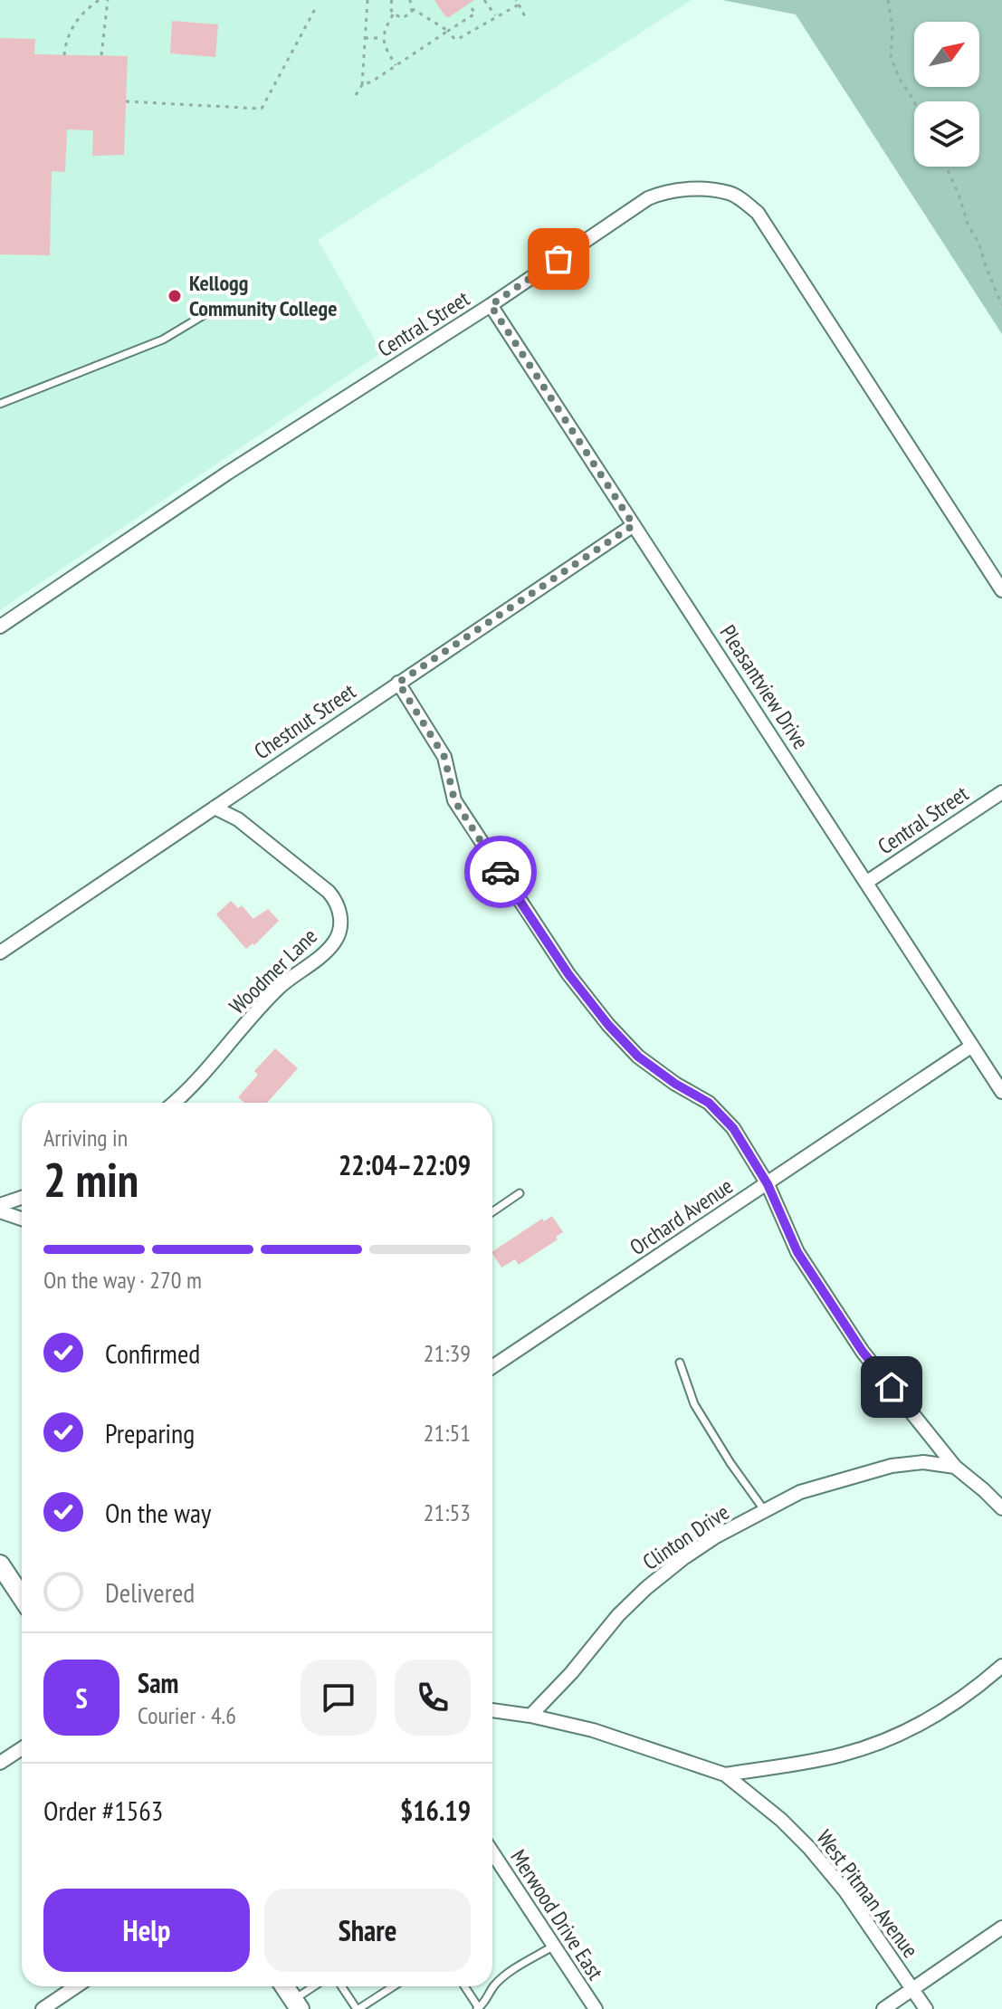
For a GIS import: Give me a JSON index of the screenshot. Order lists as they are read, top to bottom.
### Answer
{
  "streets": {
    "street": [
      "Central Street",
      "Pleasantview Drive",
      "Chestnut Street",
      "Woodmer Lane",
      "Orchard Avenue",
      "Clinton Drive",
      "West Pitman Avenue",
      "Merwood Drive East"
    ]
  },
  "crossings": [
    ["Central Street", "Pleasantview Drive"],
    ["Pleasantview Drive", "Chestnut Street"],
    ["Pleasantview Drive", "Orchard Avenue"],
    ["Chestnut Street", "Woodmer Lane"],
    ["Clinton Drive", "West Pitman Avenue"]
  ],
  "places": ["Kellogg Community College"],
  "north": "top right",
  "page": {
    "heading": ["2 min", "Arriving in", "22:04–22:09"],
    "panel": [
      "Sam",
      "Courier · 4.6",
      "Order #1563",
      "$16.19"
    ],
    "bar": "On the way · 270 m",
    "list": [
      ["Confirmed", "21:39"],
      ["Preparing", "21:51"],
      ["On the way", "21:53"],
      "Delivered"
    ],
    "round": "S",
    "buttons": ["Help", "Share"]
  }
}
